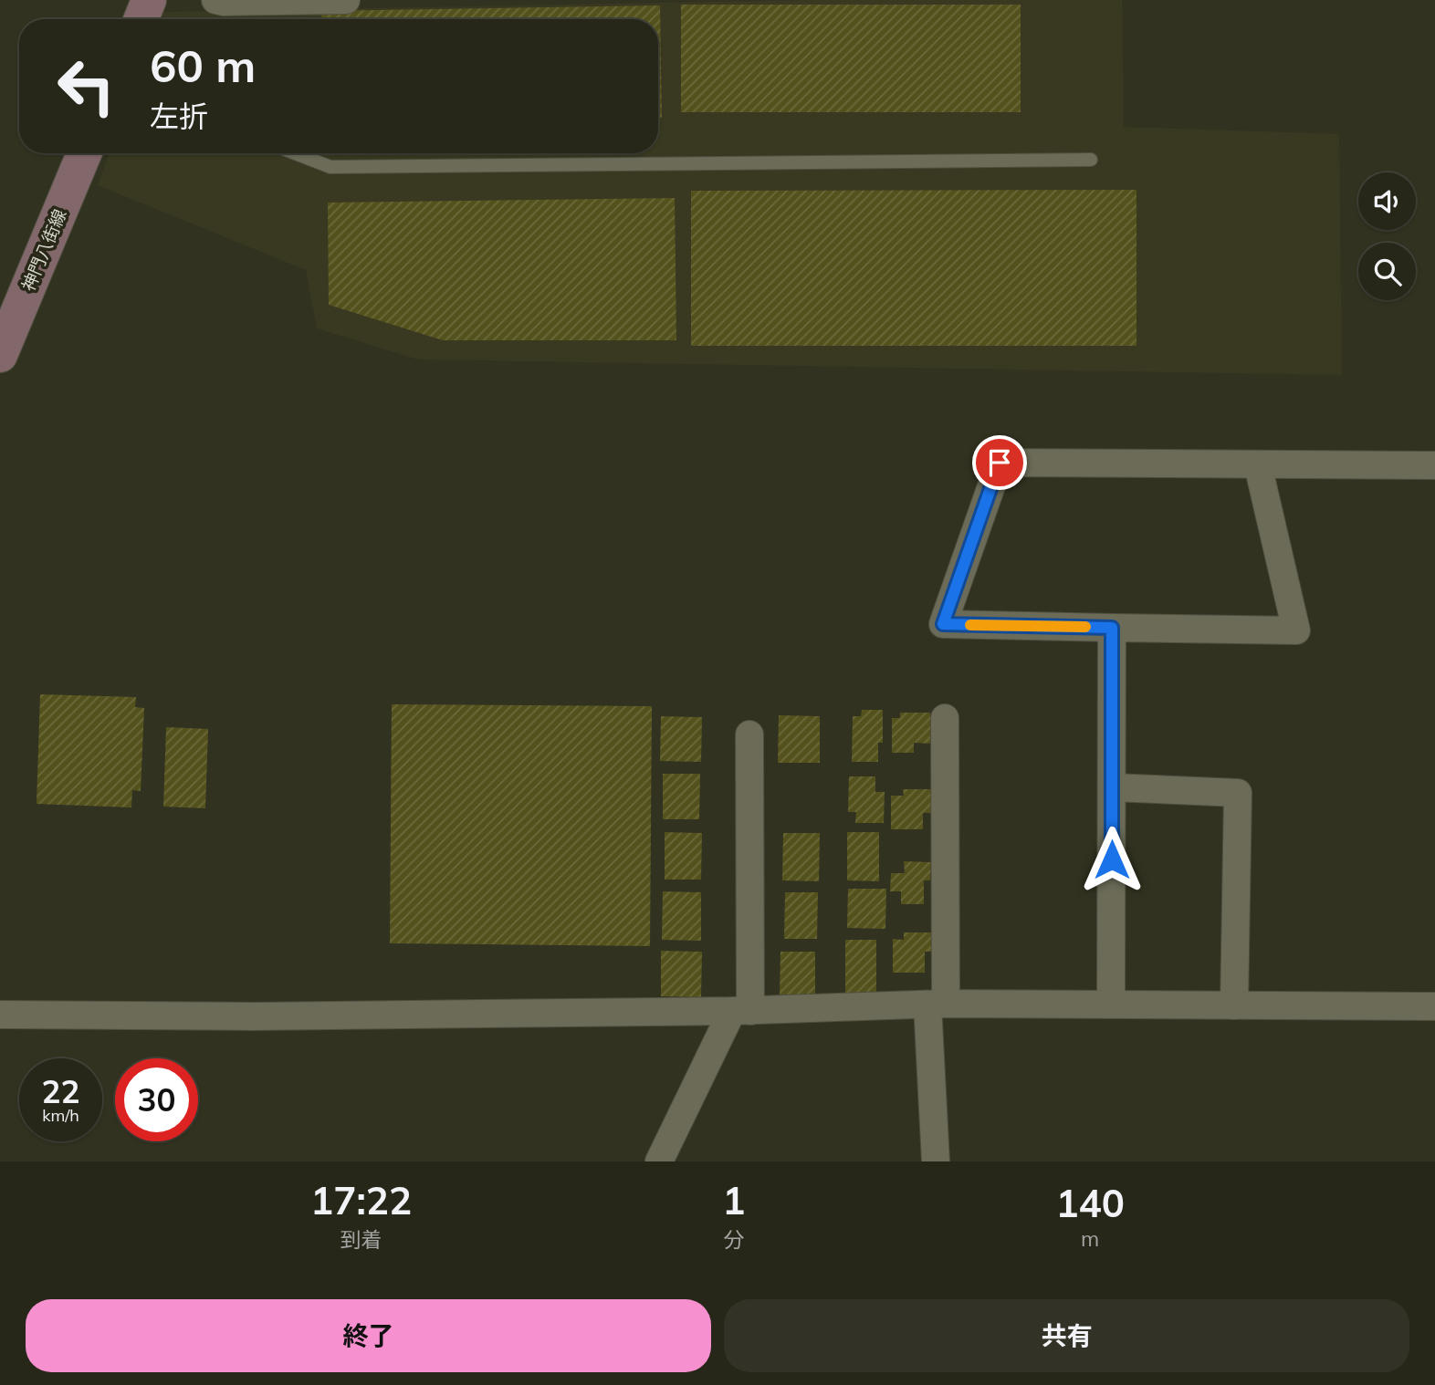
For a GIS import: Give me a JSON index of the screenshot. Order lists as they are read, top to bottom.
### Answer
{
  "streets": {
    "main road": ["神門八街線"]
  },
  "page": {
    "turn": ["60 m", "左折"],
    "speed": "22 km/h",
    "limit": "30",
    "eta": [
      "17:22",
      "到着",
      "1",
      "分",
      "140",
      "m"
    ],
    "buttons": ["終了", "共有"]
  }
}
